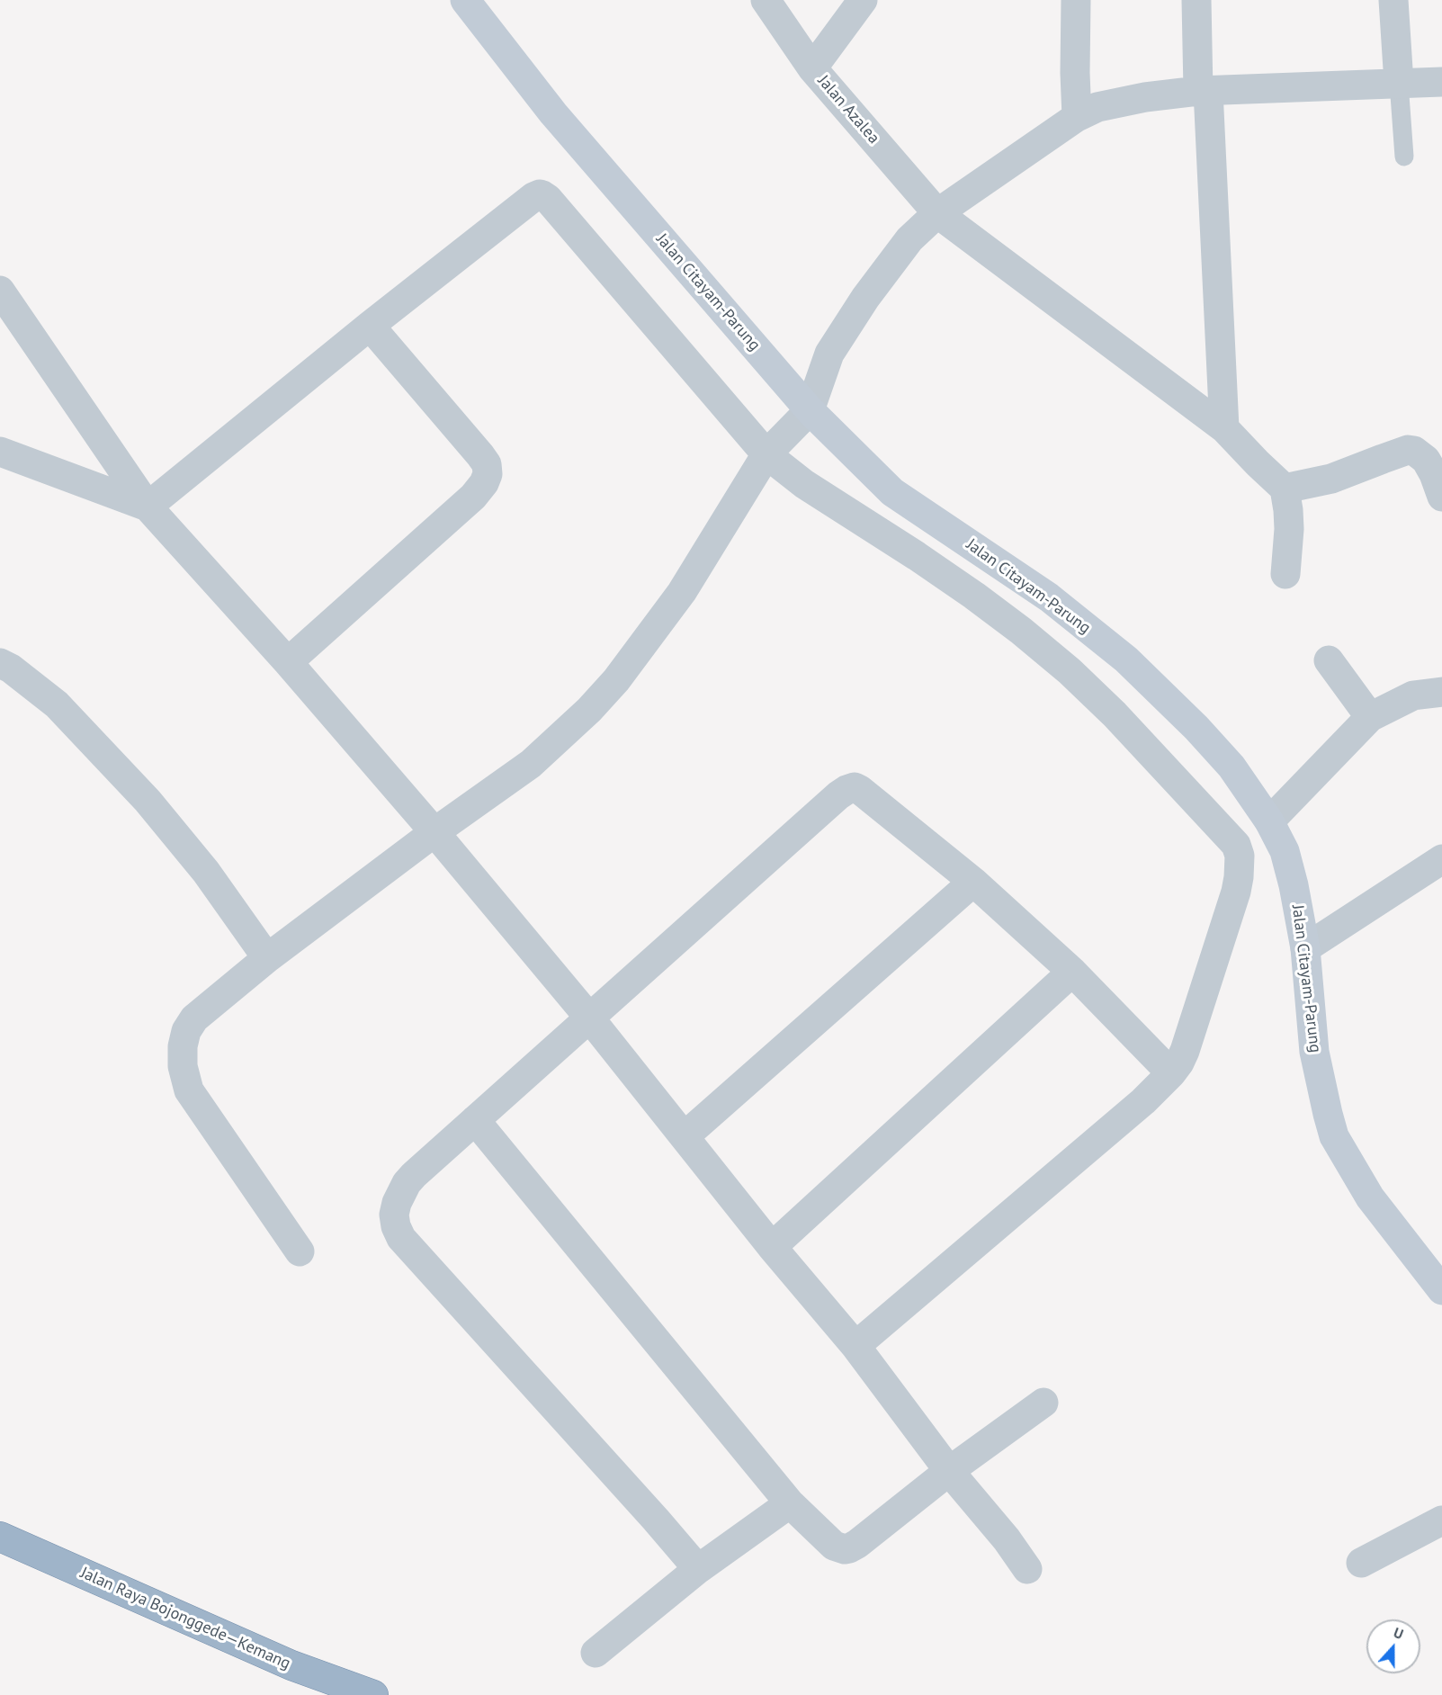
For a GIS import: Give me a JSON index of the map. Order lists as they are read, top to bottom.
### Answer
{
  "streets": {
    "highway": ["Jalan Raya Bojonggede—Kemang"],
    "main road": ["Jalan Citayam-Parung"],
    "street": ["Jalan Azalea"]
  },
  "north": "top"
}
